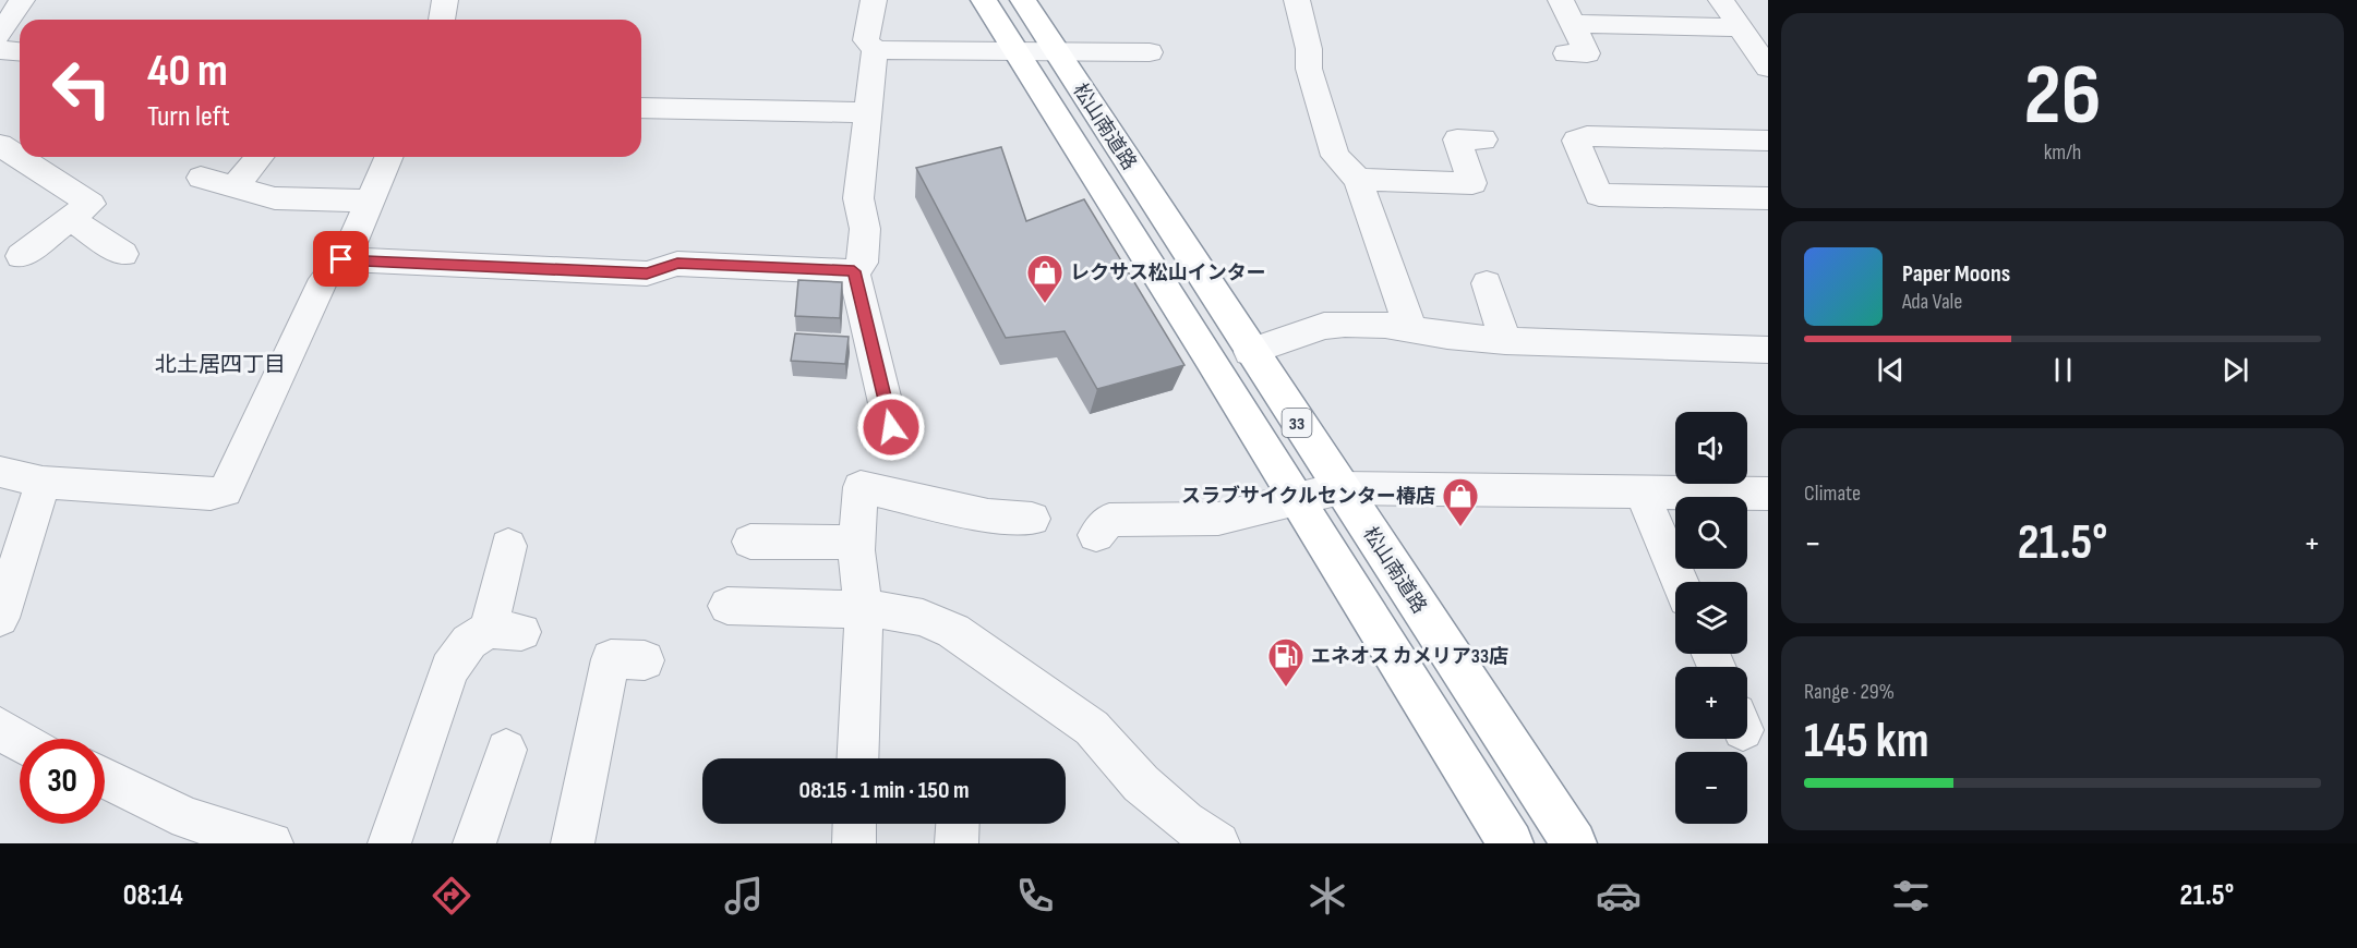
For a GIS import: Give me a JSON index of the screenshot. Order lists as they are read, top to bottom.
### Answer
{
  "streets": {
    "highway": ["松山南道路", "33"]
  },
  "districts": ["北土居四丁目"],
  "places": {
    "shop": ["レクサス松山インター", "スラブサイクルセンター椿店"],
    "fuel station": ["エネオス カメリア33店"]
  },
  "page": {
    "tile": [
      ["26", "km/h"],
      "Climate",
      ["Range · 29%", "145 km"]
    ],
    "turn": ["40 m", "Turn left"],
    "song": ["Paper Moons", "Ada Vale"],
    "map_buttons": ["+", "−"],
    "heat": ["−", "21.5°", "+"],
    "limit": "30",
    "trip": "08:15 · 1 min · 150 m",
    "tabs": ["08:14", "21.5°"]
  }
}
